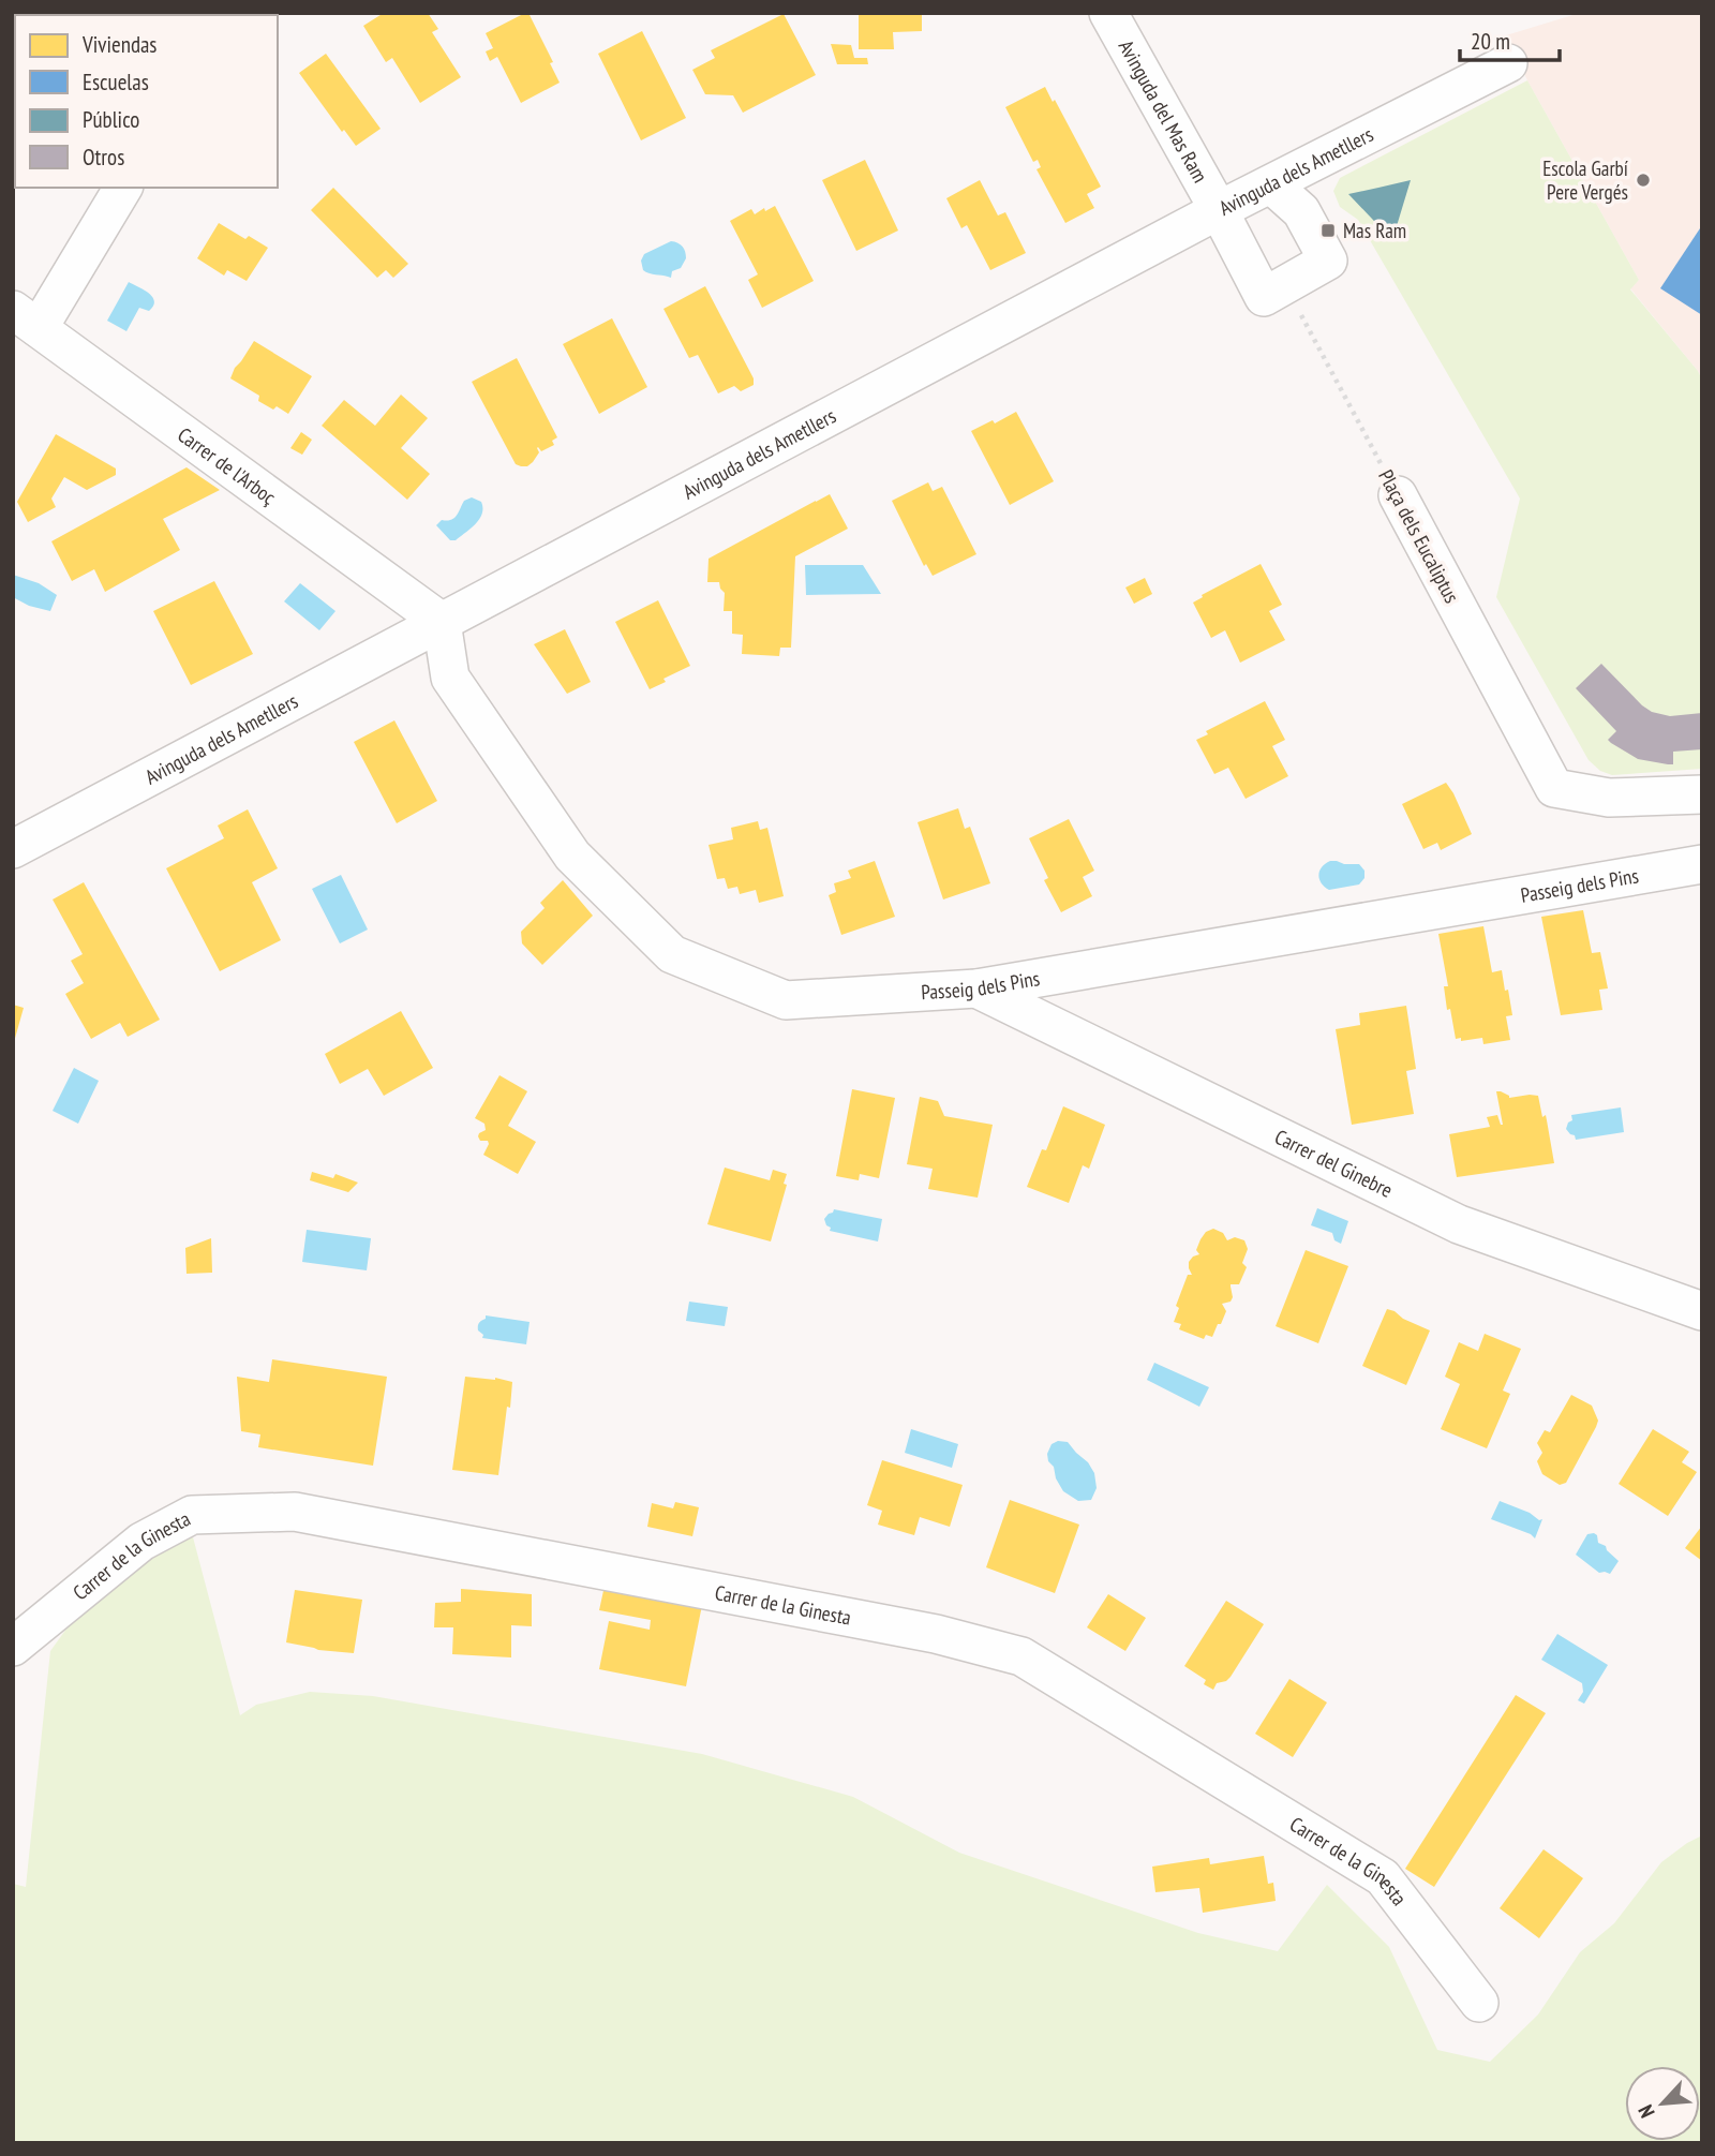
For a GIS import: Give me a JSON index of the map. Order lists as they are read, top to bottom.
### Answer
{
  "streets": {
    "street": [
      "Avinguda del Mas Ram",
      "Avinguda dels Ametllers",
      "Carrer de l'Arboç",
      "Plaça dels Eucaliptus",
      "Passeig dels Pins",
      "Carrer del Ginebre",
      "Carrer de la Ginesta"
    ]
  },
  "crossings": [
    ["Avinguda del Mas Ram", "Avinguda dels Ametllers"],
    ["Avinguda del Mas Ram", "Plaça dels Eucaliptus"],
    ["Avinguda dels Ametllers", "Carrer de l'Arboç"],
    ["Avinguda dels Ametllers", "Passeig dels Pins"],
    ["Carrer de l'Arboç", "Passeig dels Pins"],
    ["Passeig dels Pins", "Carrer del Ginebre"]
  ],
  "places": {
    "other": ["Escola Garbí Pere Vergés"],
    "transit": ["Mas Ram"]
  },
  "legend": [
    "Viviendas",
    "Escuelas",
    "Público",
    "Otros"
  ],
  "scale_bar": "20 m",
  "north": "bottom left"
}
